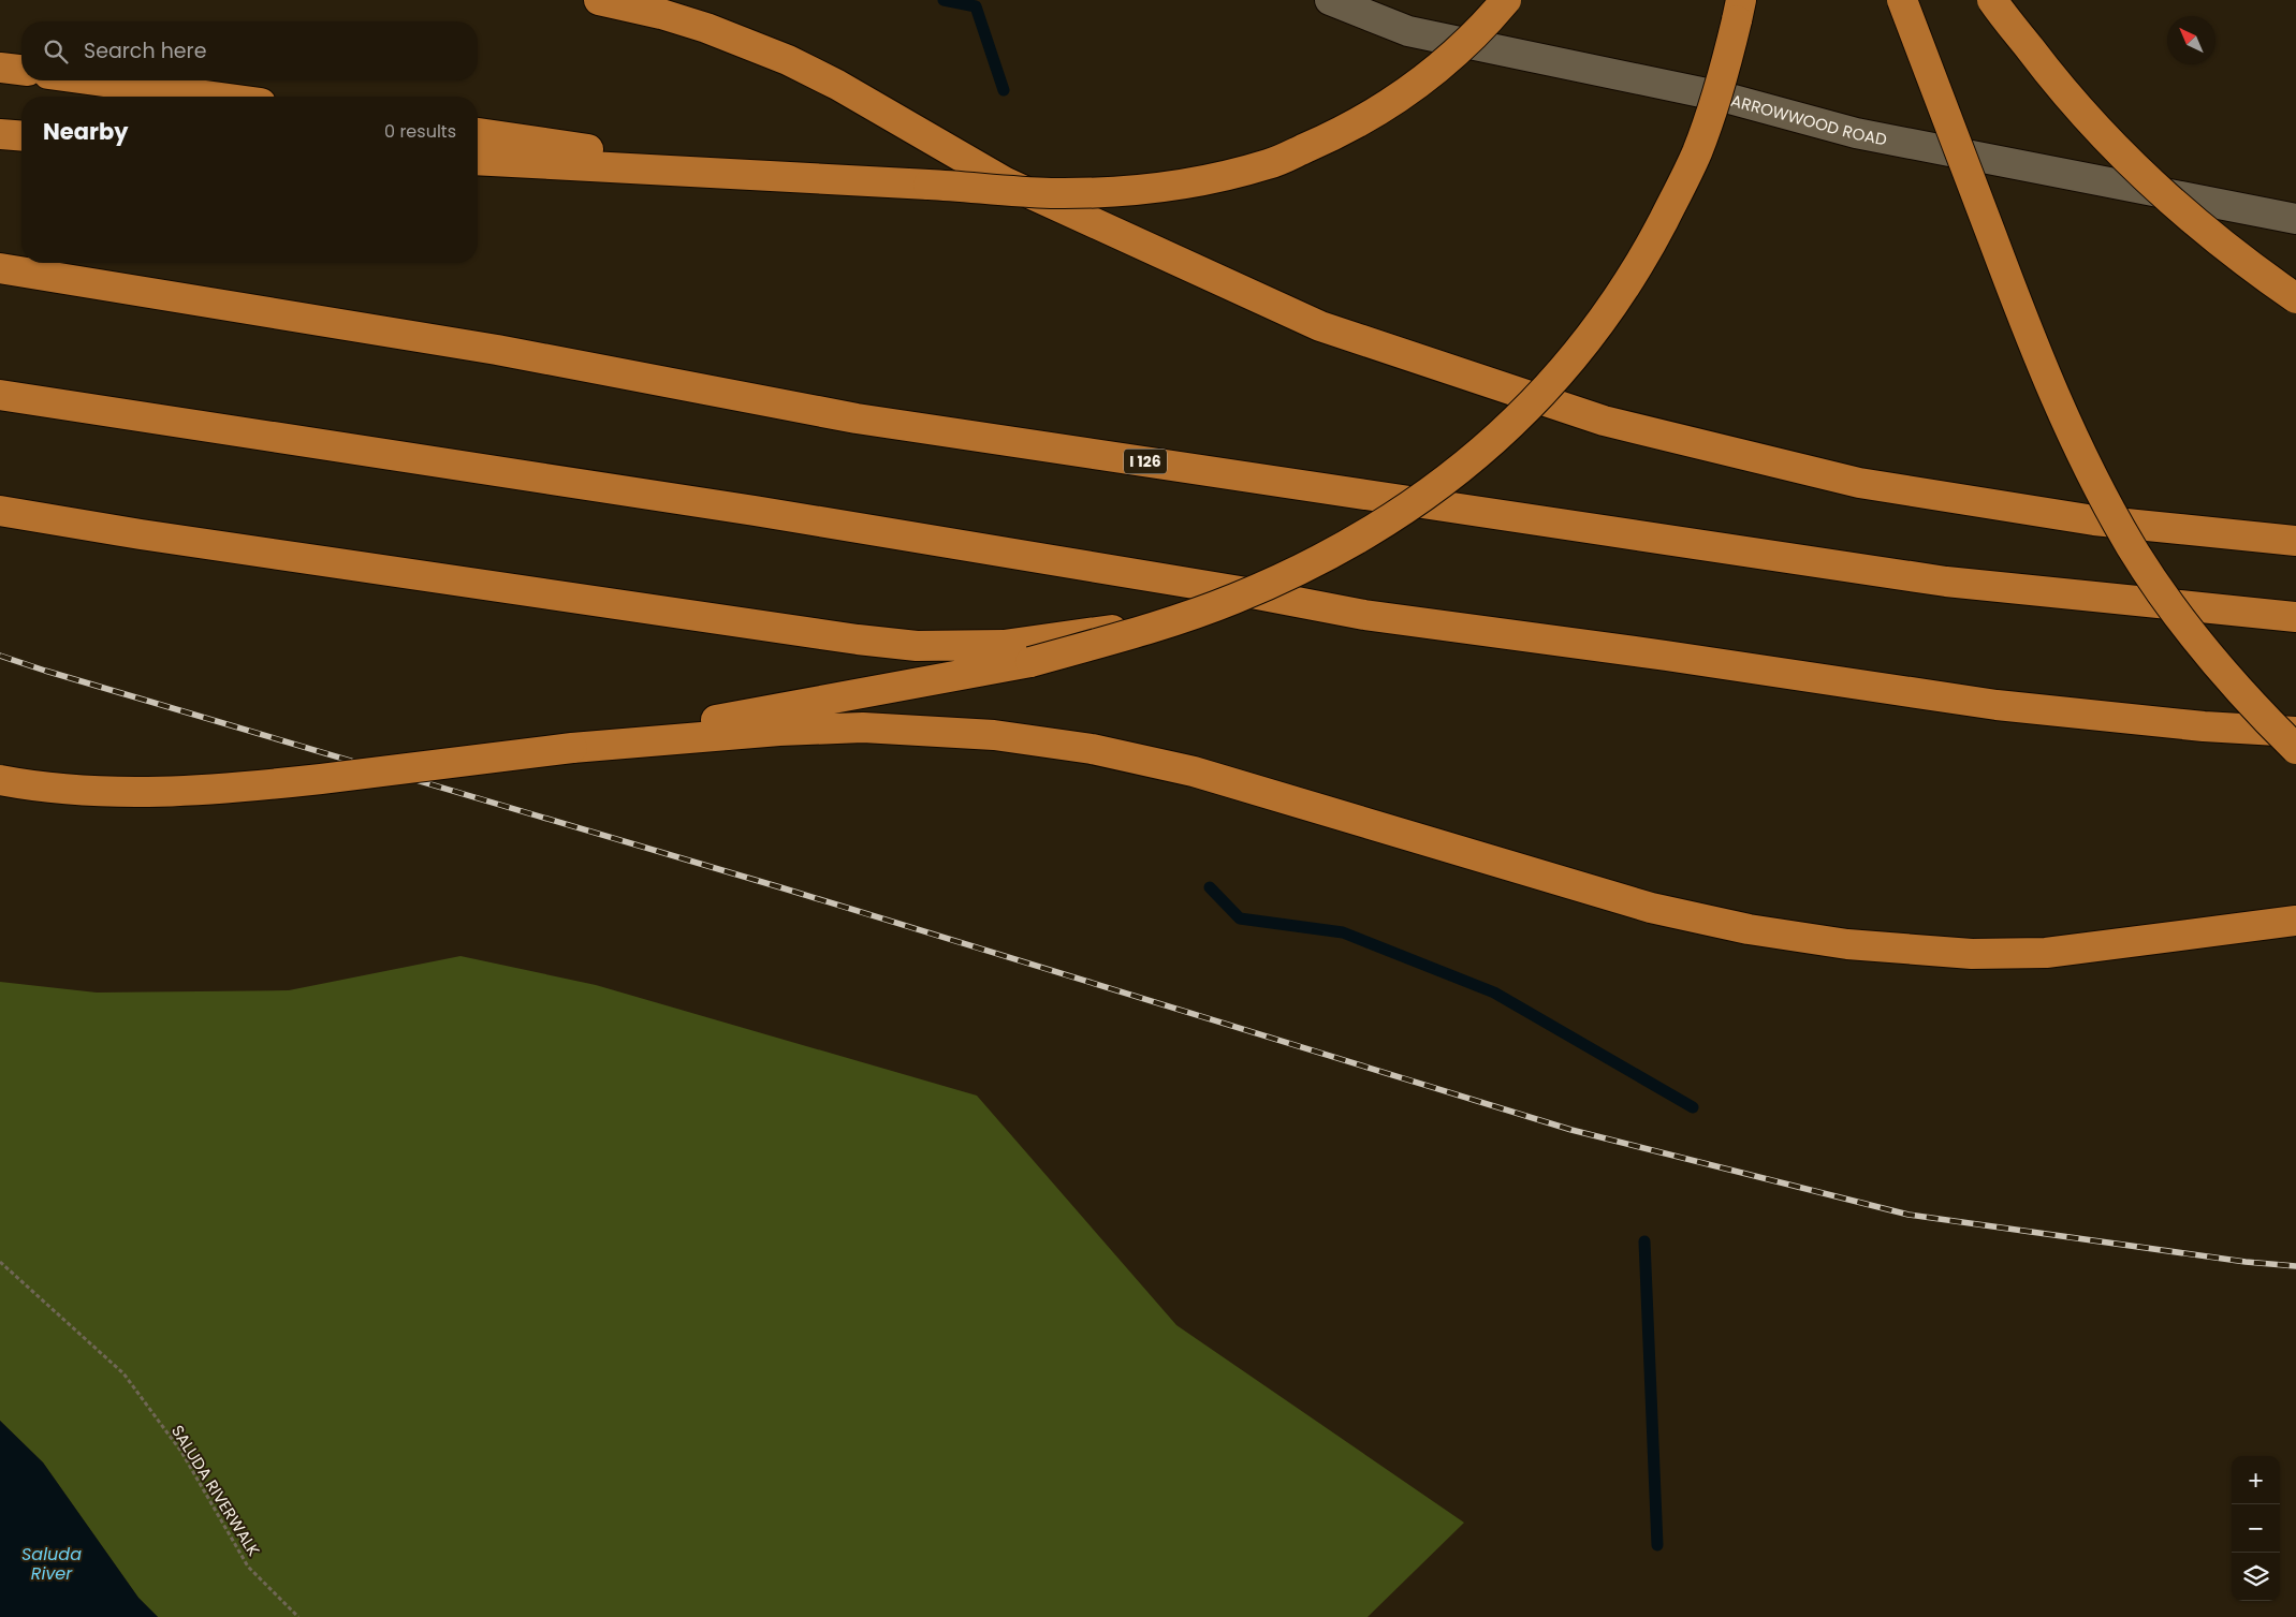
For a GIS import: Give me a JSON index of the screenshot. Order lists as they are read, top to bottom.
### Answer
{
  "streets": {
    "highway": ["I 126"],
    "street": ["ARROWWOOD ROAD"],
    "path": ["SALUDA RIVERWALK"]
  },
  "water": ["Saluda River"],
  "north": "top left",
  "page": {
    "search": "Search here",
    "heading": ["Nearby", "0 results"],
    "map_buttons": ["+", "−"]
  }
}
